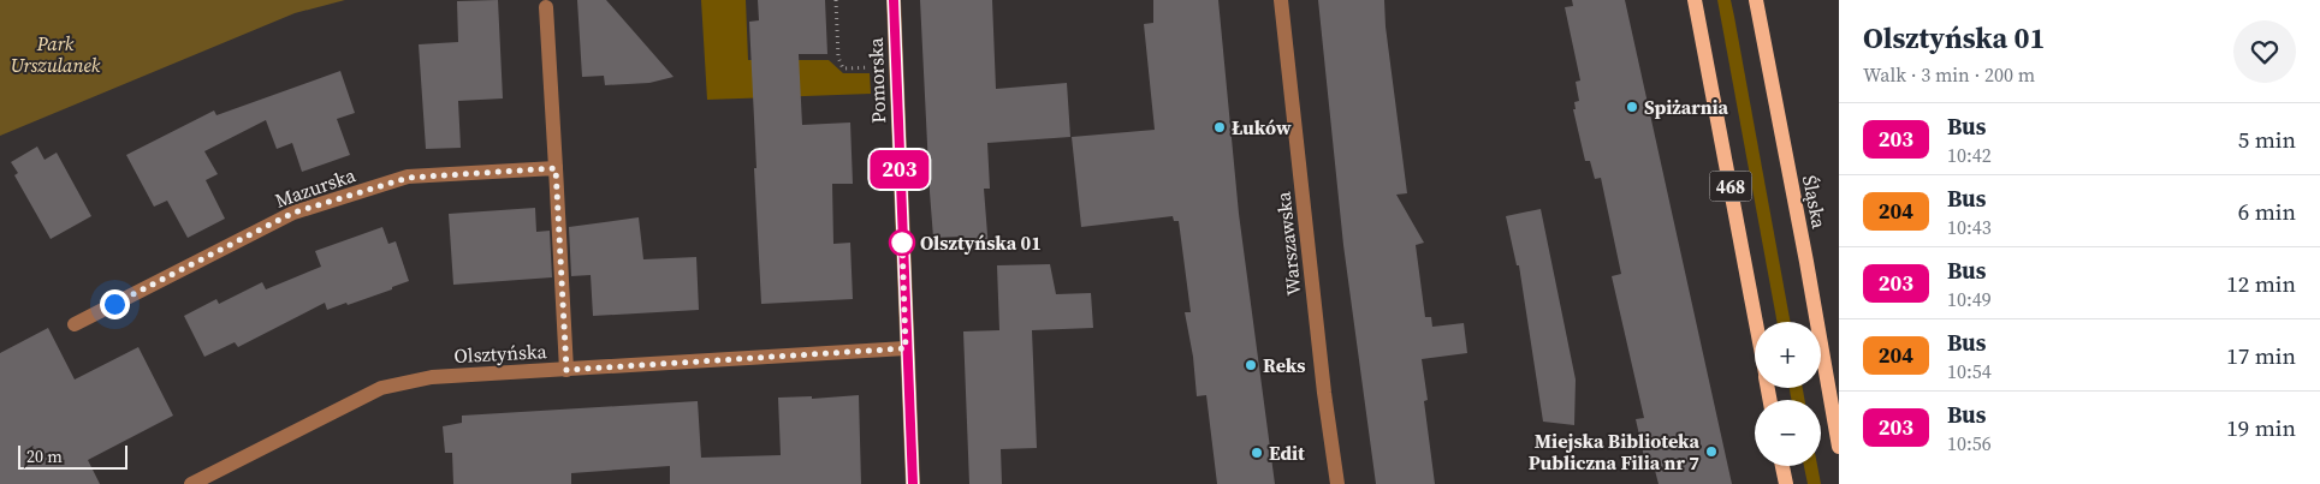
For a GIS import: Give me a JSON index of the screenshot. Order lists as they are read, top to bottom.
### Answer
{
  "streets": {
    "main road": ["468", "Śląska"],
    "street": [
      "Pomorska",
      "Mazurska",
      "Warszawska",
      "Olsztyńska"
    ]
  },
  "crossings": [
    ["Pomorska", "Olsztyńska"]
  ],
  "parks": ["Park Urszulanek"],
  "places": [
    "Spiżarnia",
    "Łuków",
    "Olsztyńska 01",
    "Reks",
    "Miejska Biblioteka Publiczna Filia nr 7",
    "Edit"
  ],
  "lines": ["bus line 203"],
  "scale_bar": "20 m",
  "page": {
    "on_map": "203",
    "heading": ["Olsztyńska 01", "Walk · 3 min · 200 m"],
    "list": [
      {
        "mark": "203",
        "name": "Bus",
        "note": "10:42",
        "value": "5 min"
      },
      {
        "mark": "204",
        "name": "Bus",
        "note": "10:43",
        "value": "6 min"
      },
      {
        "mark": "203",
        "name": "Bus",
        "note": "10:49",
        "value": "12 min"
      },
      {
        "mark": "204",
        "name": "Bus",
        "note": "10:54",
        "value": "17 min"
      },
      {
        "mark": "203",
        "name": "Bus",
        "note": "10:56",
        "value": "19 min"
      }
    ],
    "map_buttons": ["+", "−"],
    "scale": "20 m"
  }
}
